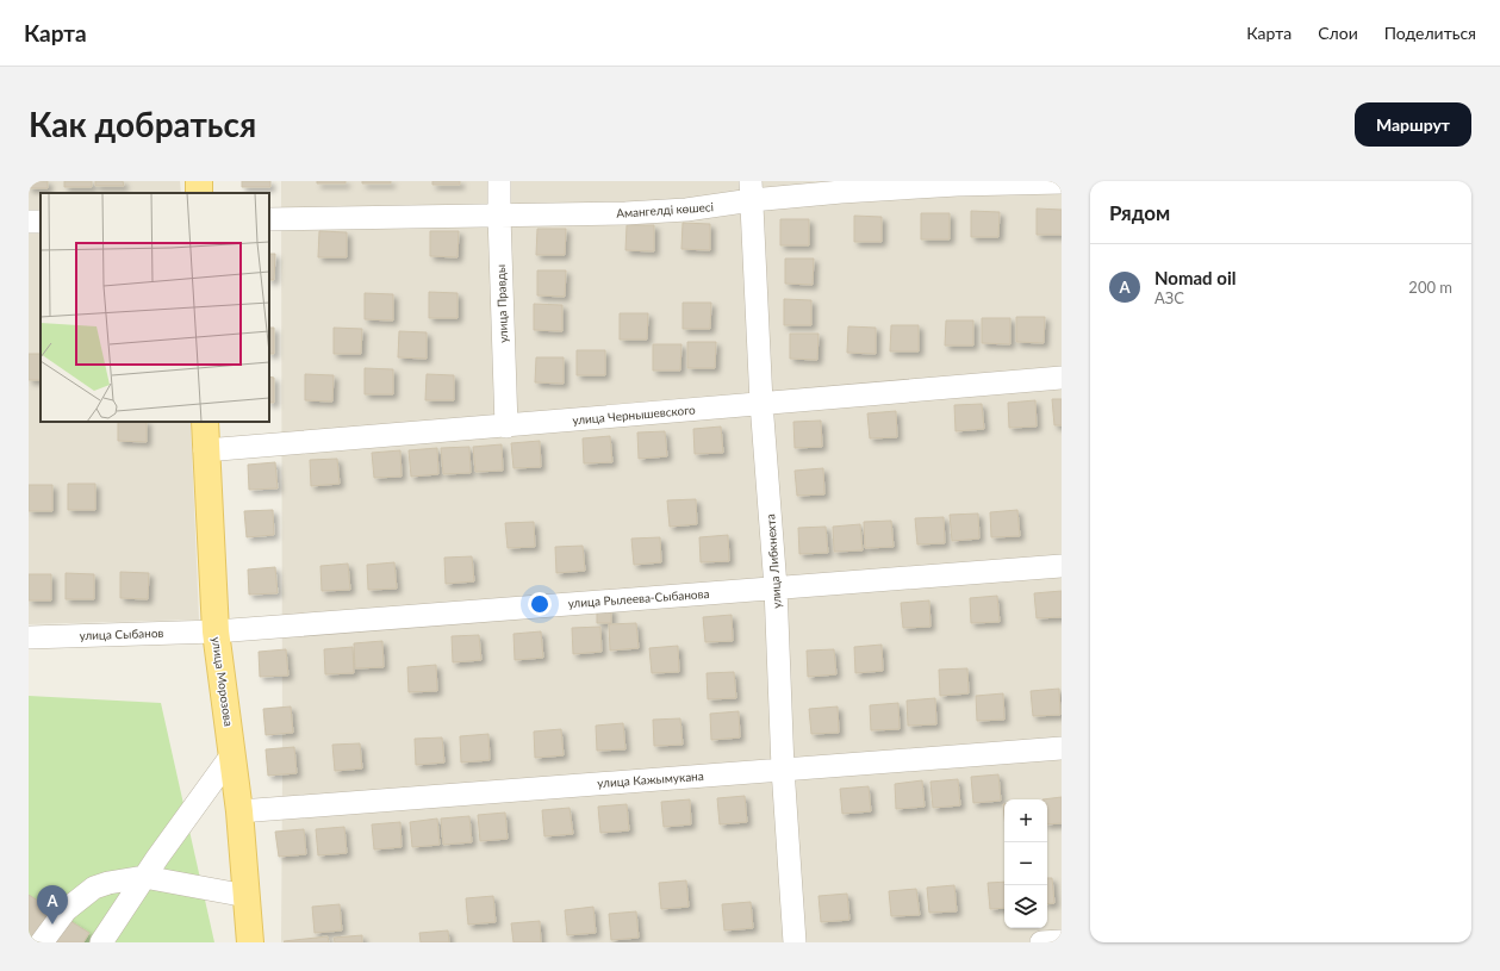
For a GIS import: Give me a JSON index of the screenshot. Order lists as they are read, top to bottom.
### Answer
{
  "streets": {
    "main road": ["улица Морозова"],
    "street": [
      "Амангелді көшесі",
      "улица Правды",
      "улица Чернышевского",
      "улица Либкнехта",
      "улица Рылеева-Сыбанова",
      "улица Сыбанов",
      "улица Кажымукана"
    ]
  },
  "crossings": [
    ["Амангелді көшесі", "улица Правды"],
    ["Амангелді көшесі", "улица Либкнехта"],
    ["улица Правды", "улица Чернышевского"],
    ["улица Чернышевского", "улица Либкнехта"],
    ["улица Чернышевского", "улица Морозова"],
    ["улица Либкнехта", "улица Рылеева-Сыбанова"],
    ["улица Либкнехта", "улица Кажымукана"],
    ["улица Рылеева-Сыбанова", "улица Сыбанов"],
    ["улица Рылеева-Сыбанова", "улица Морозова"],
    ["улица Сыбанов", "улица Морозова"],
    ["улица Морозова", "улица Кажымукана"]
  ],
  "page": {
    "header": "Карта",
    "nav": ["Карта", "Слои", "Поделиться"],
    "buttons": "Маршрут",
    "title": "Как добраться",
    "heading": "Рядом",
    "list": [
      {
        "mark": "A",
        "name": "Nomad oil",
        "note": "АЗС",
        "value": "200 m"
      }
    ],
    "map_buttons": ["+", "−"],
    "pins": "A"
  }
}
